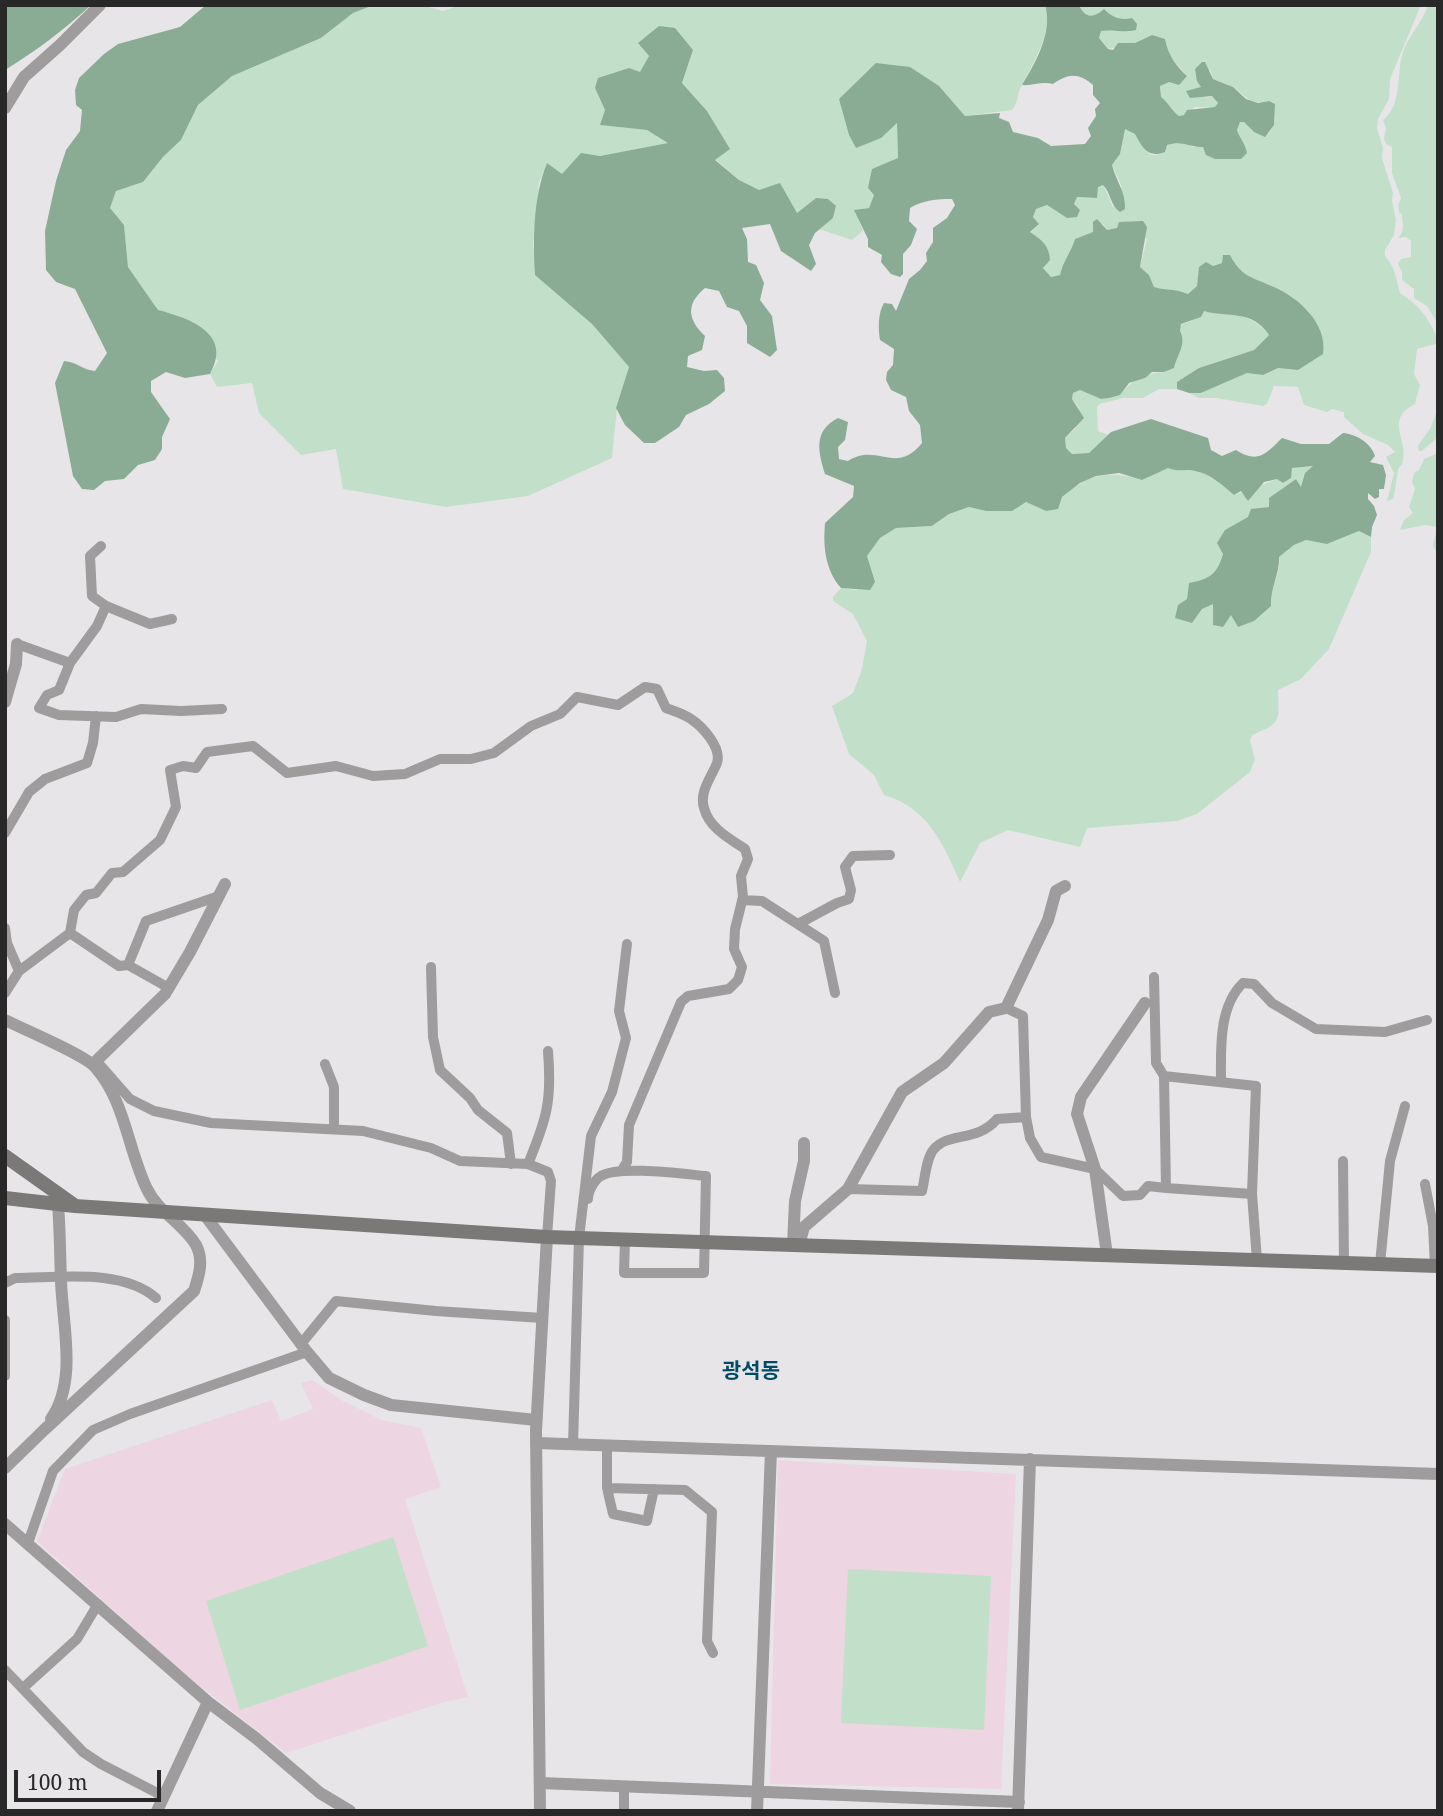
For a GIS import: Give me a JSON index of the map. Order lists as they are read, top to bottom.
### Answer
{
  "districts": ["광석동"],
  "scale_bar": "100 m"
}
